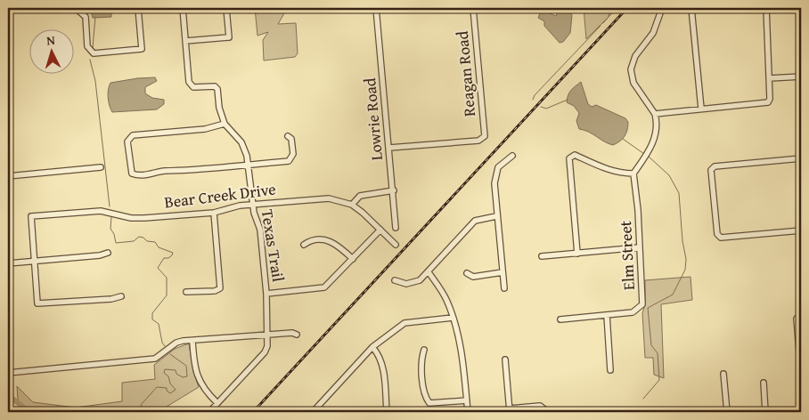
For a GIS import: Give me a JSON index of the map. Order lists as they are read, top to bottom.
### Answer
{
  "streets": {
    "street": [
      "Reagan Road",
      "Lowrie Road",
      "Bear Creek Drive",
      "Texas Trail",
      "Elm Street"
    ]
  },
  "crossings": [
    ["Reagan Road", "Lowrie Road"],
    ["Bear Creek Drive", "Texas Trail"]
  ],
  "north": "top"
}
